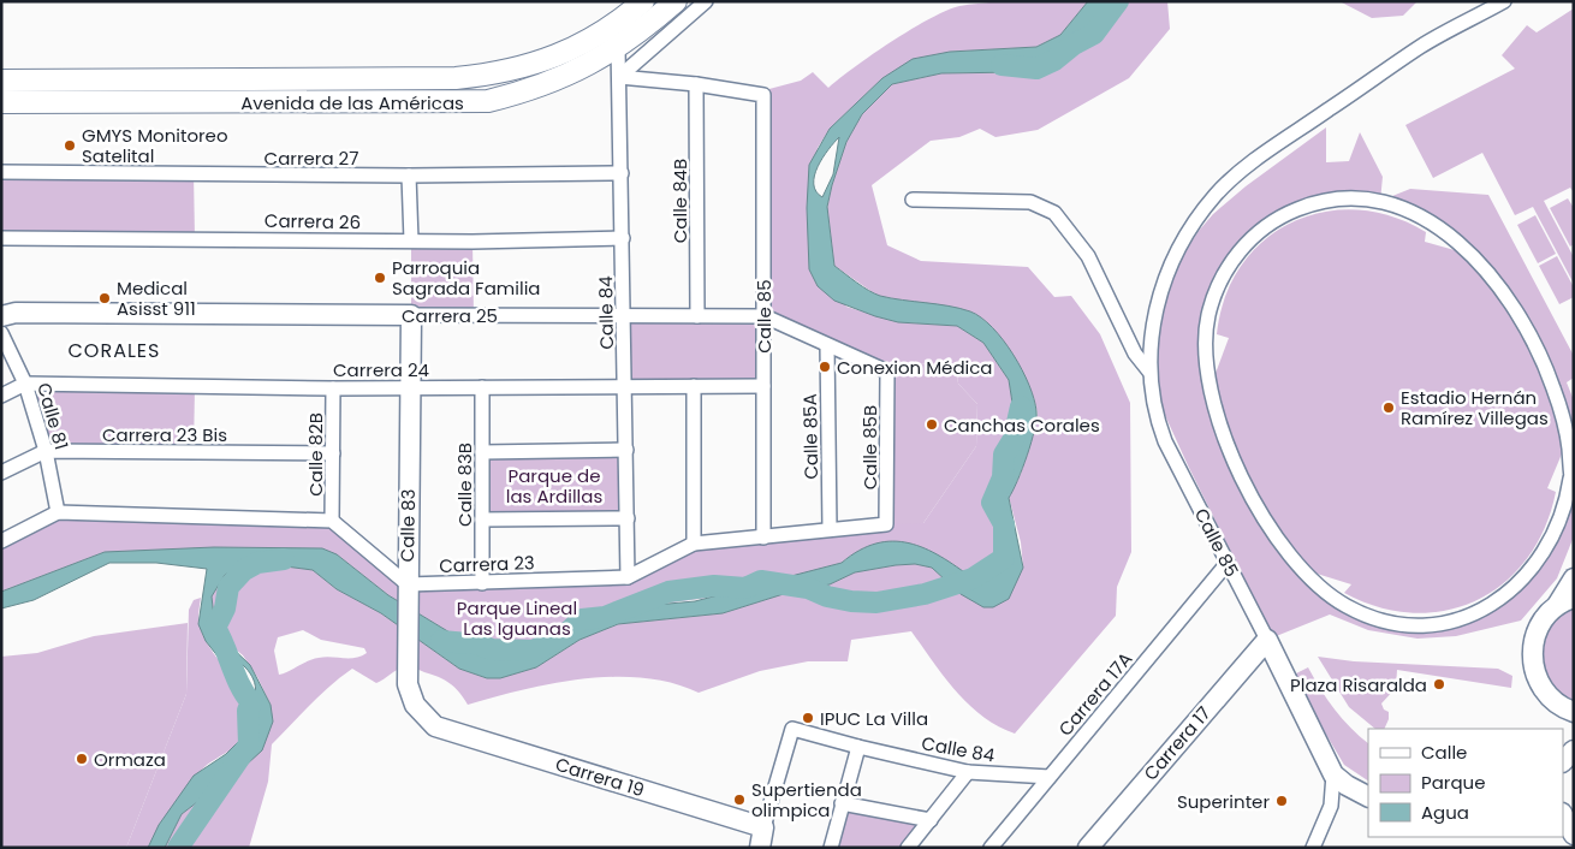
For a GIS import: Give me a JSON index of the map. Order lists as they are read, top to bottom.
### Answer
{
  "streets": {
    "main road": ["Avenida de las Américas"],
    "street": [
      "Carrera 27",
      "Calle 84B",
      "Carrera 26",
      "Calle 84",
      "Carrera 25",
      "Calle 85",
      "Carrera 24",
      "Calle 81",
      "Carrera 23 Bis",
      "Calle 85A",
      "Calle 85B",
      "Calle 82B",
      "Calle 83B",
      "Calle 83",
      "Carrera 23",
      "Carrera 17A",
      "Carrera 17",
      "Carrera 19"
    ]
  },
  "crossings": [
    ["Avenida de las Américas", "Calle 84"],
    ["Carrera 27", "Calle 84"],
    ["Calle 84B", "Carrera 25"],
    ["Calle 84B", "Calle 85"],
    ["Carrera 26", "Calle 84"],
    ["Calle 84", "Carrera 25"],
    ["Calle 84", "Carrera 24"],
    ["Calle 84", "Carrera 23"],
    ["Calle 84", "Carrera 17A"],
    ["Calle 84", "Carrera 19"],
    ["Carrera 25", "Calle 85"],
    ["Carrera 25", "Calle 85A"],
    ["Carrera 25", "Calle 85B"],
    ["Carrera 25", "Calle 83"],
    ["Calle 85", "Carrera 24"],
    ["Calle 85", "Carrera 23"],
    ["Calle 85", "Carrera 17A"],
    ["Calle 85", "Carrera 17"],
    ["Carrera 24", "Calle 81"],
    ["Carrera 24", "Calle 82B"],
    ["Carrera 24", "Calle 83B"],
    ["Carrera 24", "Calle 83"],
    ["Calle 81", "Carrera 23 Bis"],
    ["Carrera 23 Bis", "Calle 82B"],
    ["Calle 85A", "Carrera 23"],
    ["Calle 85B", "Carrera 23"],
    ["Calle 83B", "Carrera 23"],
    ["Calle 83", "Carrera 23"],
    ["Calle 83", "Carrera 19"]
  ],
  "districts": ["CORALES"],
  "parks": ["Parque de las Ardillas", "Parque Lineal Las Iguanas"],
  "places": [
    "GMYS Monitoreo Satelital",
    "Parroquia Sagrada Familia",
    "Medical Asisst 911",
    "Conexion Médica",
    "Estadio Hernán Ramírez Villegas",
    "Canchas Corales",
    "Plaza Risaralda",
    "IPUC La Villa",
    "Ormaza",
    "Supertienda olimpica",
    "Superinter"
  ],
  "legend": ["Calle", "Parque", "Agua"]
}
